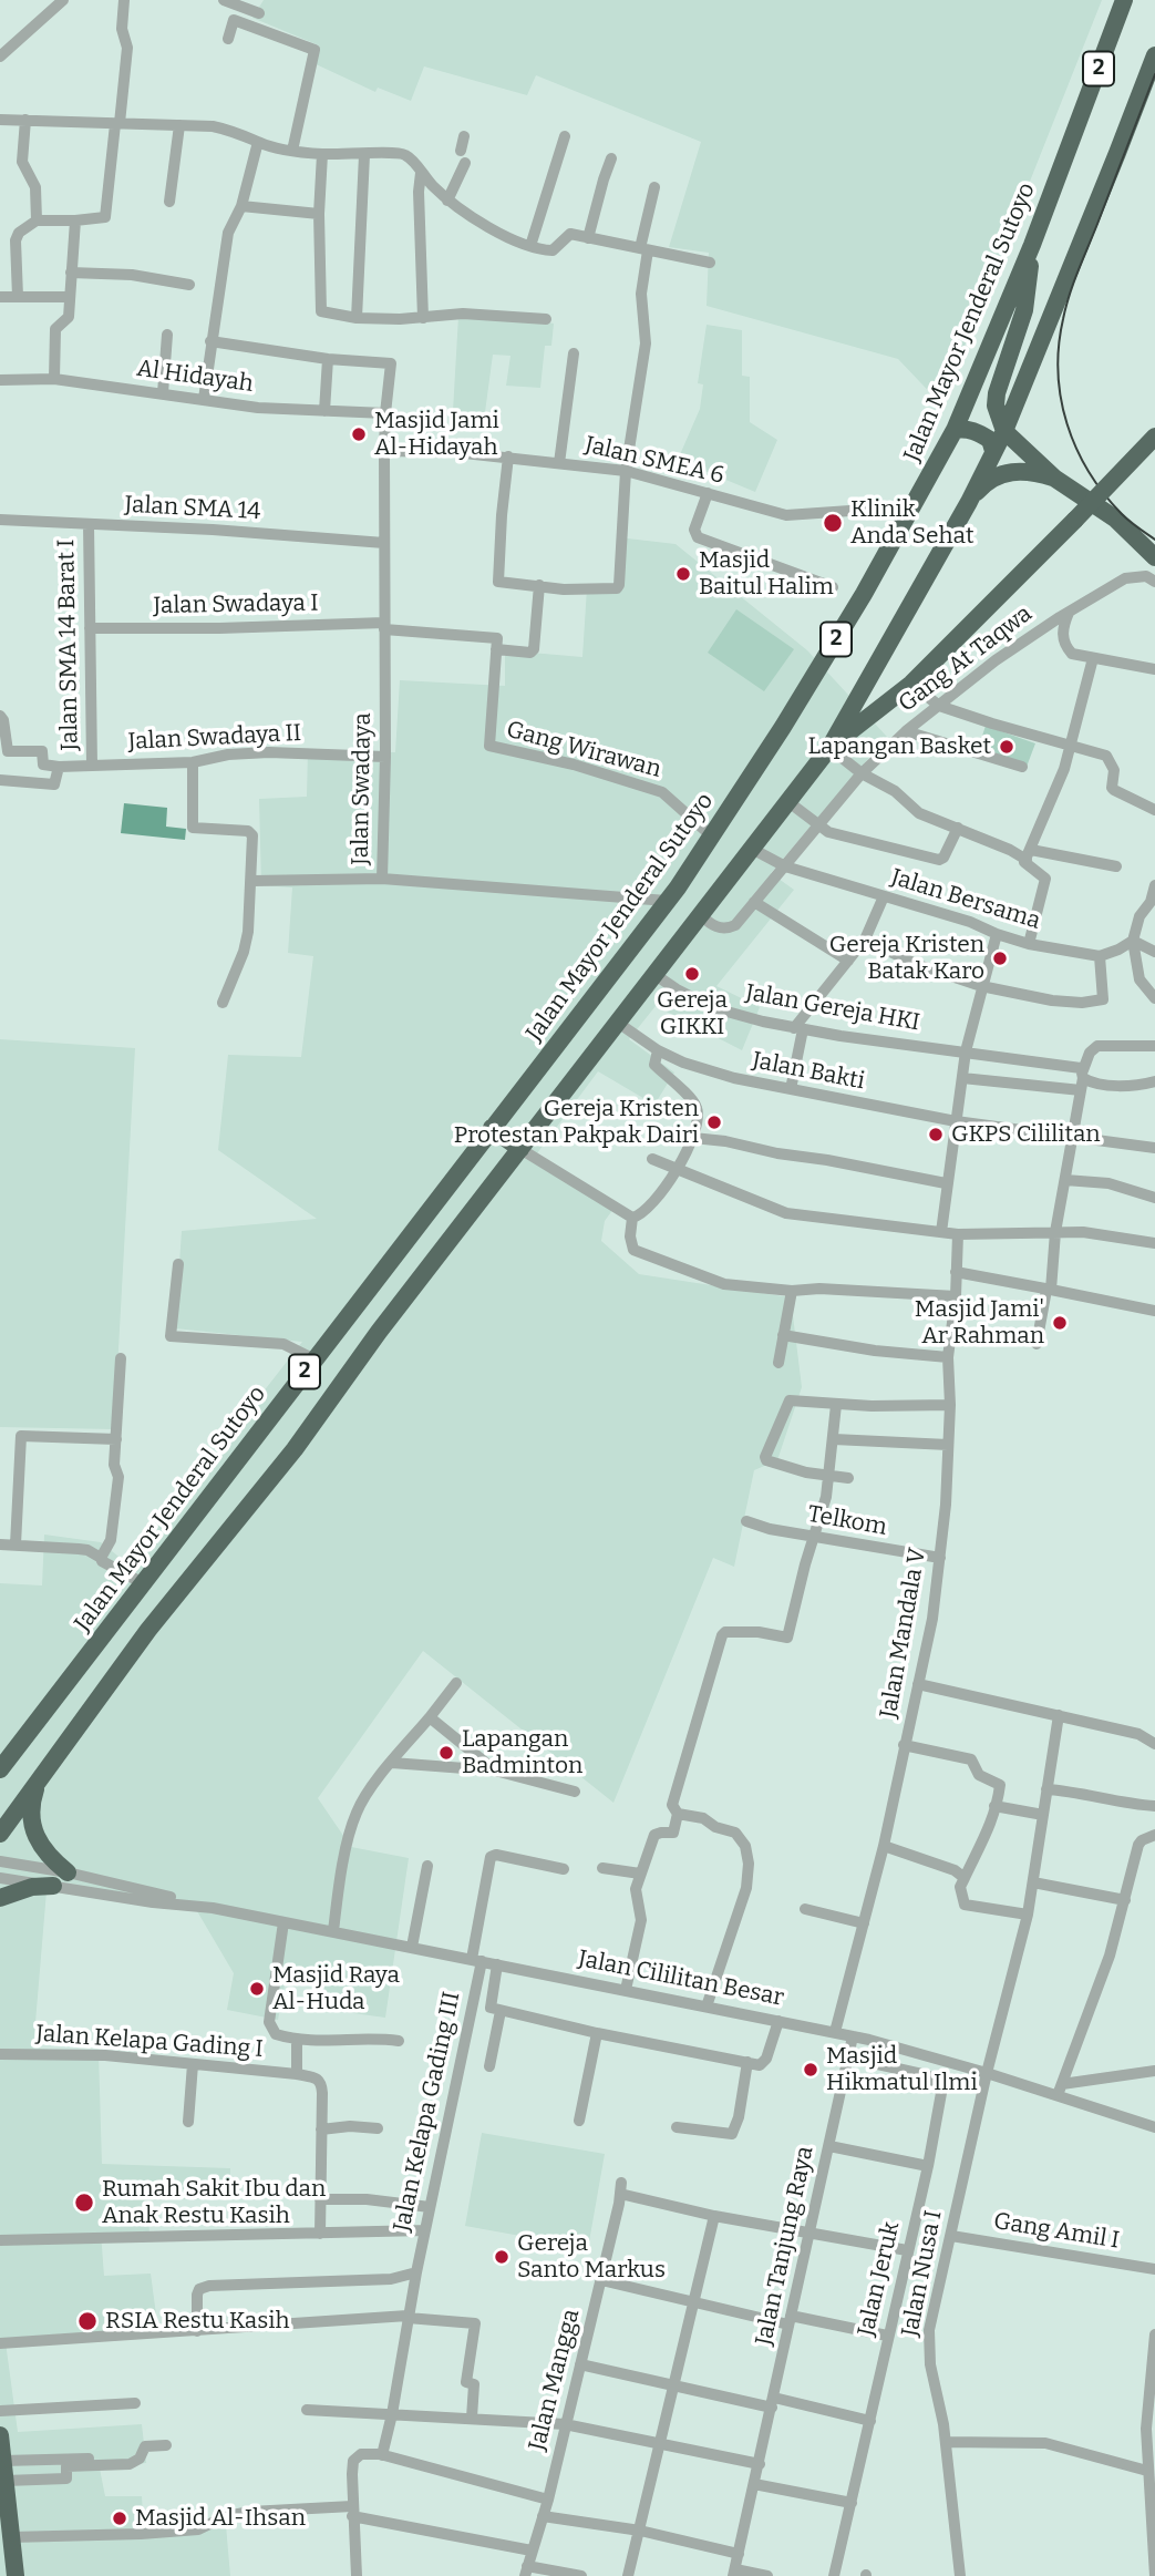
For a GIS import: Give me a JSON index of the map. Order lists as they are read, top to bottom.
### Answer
{
  "streets": {
    "highway": ["2", "Jalan Mayor Jenderal Sutoyo"],
    "street": [
      "Al Hidayah",
      "Jalan SMEA 6",
      "Jalan SMA 14",
      "Jalan Swadaya I",
      "Jalan SMA 14 Barat I",
      "Gang At Taqwa",
      "Jalan Swadaya II",
      "Gang Wirawan",
      "Jalan Swadaya",
      "Jalan Bersama",
      "Jalan Gereja HKI",
      "Jalan Bakti",
      "Telkom",
      "Jalan Mandala V",
      "Jalan Cililitan Besar",
      "Jalan Kelapa Gading I",
      "Jalan Kelapa Gading III",
      "Gang Amil I",
      "Jalan Tanjung Raya",
      "Jalan Nusa I",
      "Jalan Jeruk",
      "Jalan Mangga"
    ]
  },
  "crossings": [
    ["2", "Gang At Taqwa"],
    ["2", "Jalan Bersama"],
    ["2", "Jalan Gereja HKI"],
    ["2", "Jalan Bakti"],
    ["Jalan Mayor Jenderal Sutoyo", "Jalan SMEA 6"],
    ["Jalan Mayor Jenderal Sutoyo", "Gang Wirawan"],
    ["Jalan Mayor Jenderal Sutoyo", "Jalan Swadaya"],
    ["Al Hidayah", "Jalan Swadaya"],
    ["Jalan SMEA 6", "Jalan Swadaya"],
    ["Jalan SMA 14", "Jalan SMA 14 Barat I"],
    ["Jalan SMA 14", "Jalan Swadaya"],
    ["Jalan Swadaya I", "Jalan SMA 14 Barat I"],
    ["Jalan Swadaya I", "Gang Wirawan"],
    ["Jalan Swadaya I", "Jalan Swadaya"],
    ["Jalan SMA 14 Barat I", "Jalan Swadaya II"],
    ["Gang At Taqwa", "Jalan Bersama"],
    ["Jalan Swadaya II", "Jalan Swadaya"],
    ["Telkom", "Jalan Mandala V"],
    ["Jalan Mandala V", "Jalan Cililitan Besar"],
    ["Jalan Cililitan Besar", "Jalan Kelapa Gading III"],
    ["Jalan Cililitan Besar", "Jalan Tanjung Raya"],
    ["Jalan Cililitan Besar", "Jalan Nusa I"],
    ["Gang Amil I", "Jalan Nusa I"],
    ["Jalan Tanjung Raya", "Jalan Jeruk"],
    ["Jalan Tanjung Raya", "Jalan Mangga"],
    ["Jalan Jeruk", "Jalan Mangga"]
  ],
  "places": [
    "Masjid Jami Al-Hidayah",
    "Klinik Anda Sehat",
    "Masjid Baitul Halim",
    "Lapangan Basket",
    "Gereja Kristen Batak Karo",
    "Gereja GIKKI",
    "Gereja Kristen Protestan Pakpak Dairi",
    "GKPS Cililitan",
    "Masjid Jami' Ar Rahman",
    "Lapangan Badminton",
    "Masjid Raya Al-Huda",
    "Masjid Hikmatul Ilmi",
    "Rumah Sakit Ibu dan Anak Restu Kasih",
    "Gereja Santo Markus",
    "RSIA Restu Kasih",
    "Masjid Al-Ihsan"
  ]
}
